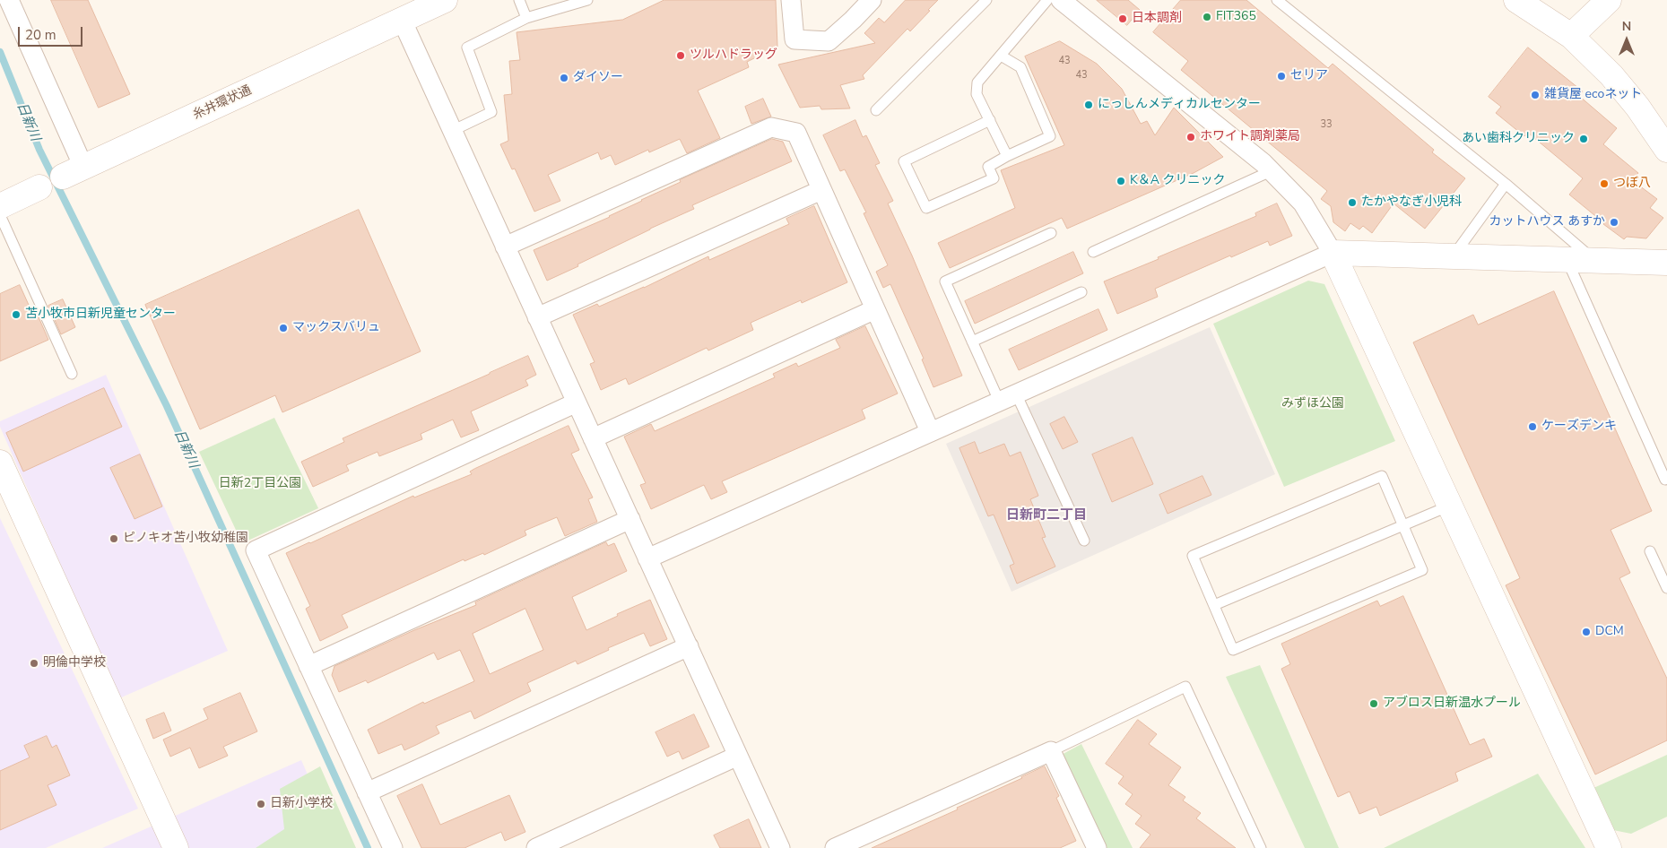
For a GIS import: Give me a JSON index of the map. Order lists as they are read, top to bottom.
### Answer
{
  "streets": {
    "street": ["糸井環状通"]
  },
  "districts": ["日新町二丁目"],
  "water": ["日新川"],
  "parks": ["みずほ公園", "日新2丁目公園"],
  "places": [
    "FIT365",
    "日本調剤",
    "ツルハドラッグ",
    "セリア",
    "ダイソー",
    "雑貨屋 ecoネット",
    "にっしんメディカルセンター",
    "ホワイト調剤薬局",
    "あい歯科クリニック",
    "K＆A クリニック",
    "つぼ八",
    "たかやなぎ小児科",
    "カットハウス あすか",
    "苫小牧市日新児童センター",
    "マックスバリュ",
    "ケーズデンキ",
    "ピノキオ苫小牧幼稚園",
    "DCM",
    "明倫中学校",
    "アブロス日新温水プール",
    "日新小学校"
  ],
  "house_numbers": ["43", "43", "33"],
  "scale_bar": "20 m",
  "north": "top"
}
